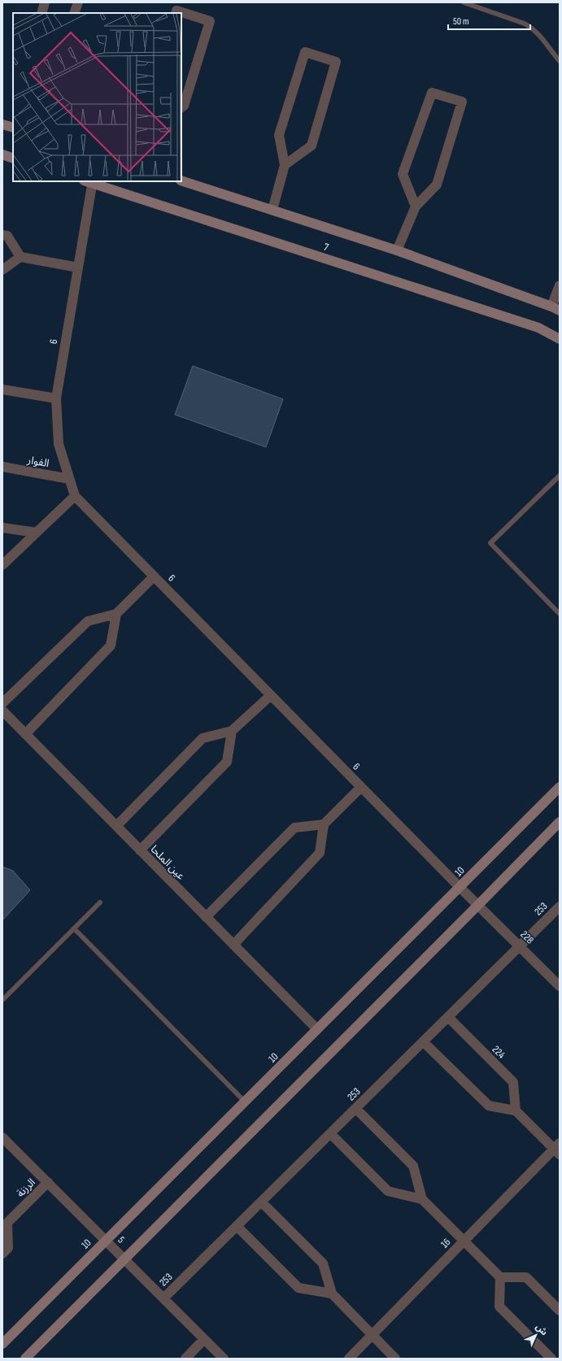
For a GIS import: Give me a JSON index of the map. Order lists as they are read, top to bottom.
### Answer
{
  "streets": {
    "street": [
      "7",
      "6",
      "الفوار",
      "عين الملحا",
      "10",
      "253",
      "228",
      "224",
      "الرزنة",
      "5",
      "16"
    ]
  },
  "crossings": [
    ["7", "6"],
    ["6", "الفوار"],
    ["6", "10"],
    ["6", "228"],
    ["عين الملحا", "10"],
    ["10", "5"],
    ["253", "228"],
    ["253", "224"],
    ["253", "5"],
    ["الرزنة", "5"]
  ],
  "scale_bar": "50 m",
  "north": "top right"
}
